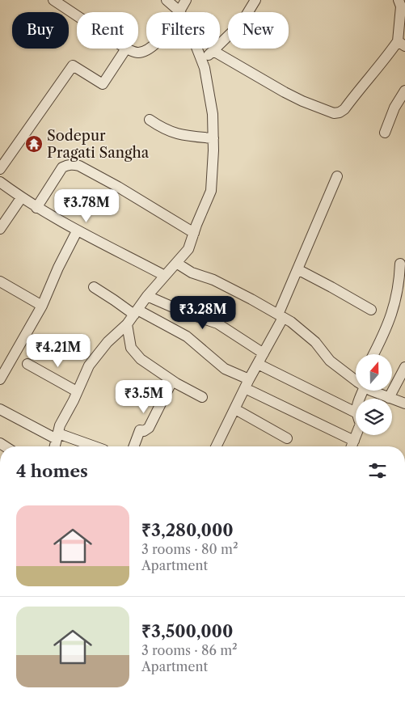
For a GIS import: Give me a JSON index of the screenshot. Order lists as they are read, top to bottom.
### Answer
{
  "places": {
    "temple": ["Sodepur Pragati Sangha"]
  },
  "north": "top",
  "page": {
    "chip": [
      "Buy",
      "Rent",
      "Filters",
      "New"
    ],
    "price": [
      "₹3.78M",
      "₹3.28M",
      "₹4.21M",
      "₹3.5M"
    ],
    "heading": "4 homes",
    "list": [
      {
        "name": "₹3,280,000",
        "note": "3 rooms · 80 m² · Apartment"
      },
      {
        "name": "₹3,500,000",
        "note": "3 rooms · 86 m² · Apartment"
      }
    ]
  }
}
